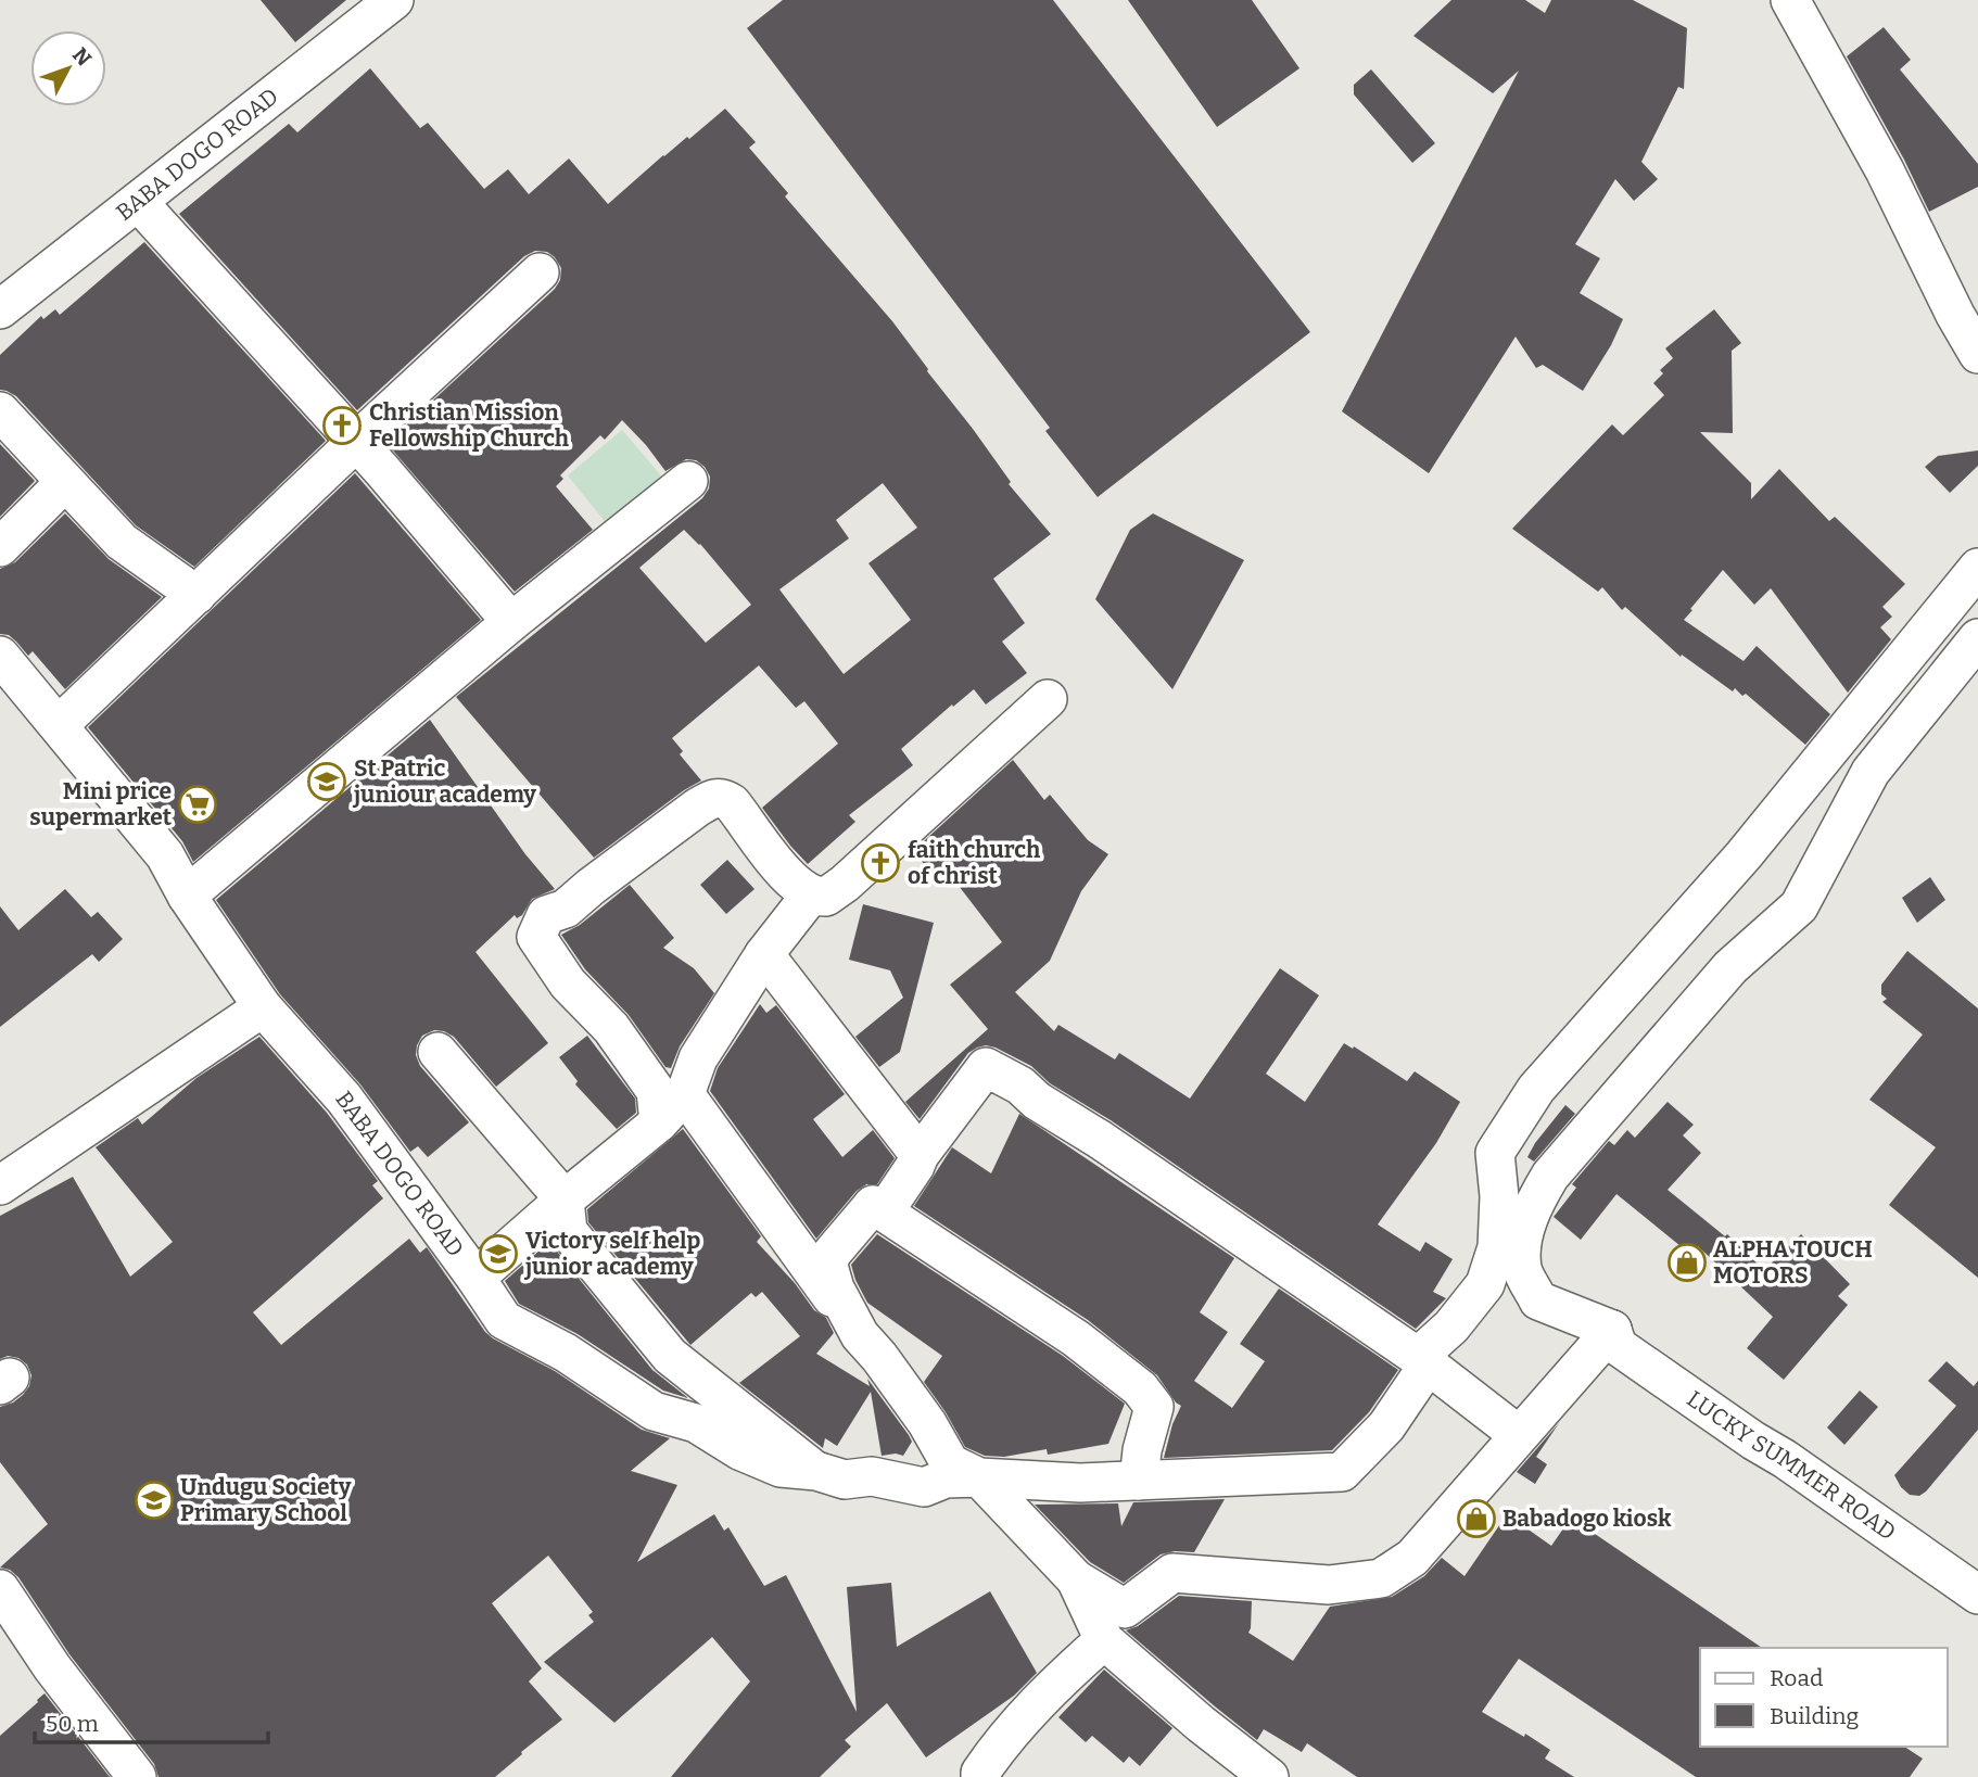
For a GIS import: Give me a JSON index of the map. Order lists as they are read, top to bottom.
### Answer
{
  "streets": {
    "street": ["BABA DOGO ROAD", "LUCKY SUMMER ROAD"]
  },
  "places": {
    "church": ["Christian Mission Fellowship Church", "faith church of christ"],
    "school or university": ["St Patric juniour academy", "Victory self help junior academy", "Undugu Society Primary School"],
    "supermarket": ["Mini price supermarket"],
    "shop": ["ALPHA TOUCH MOTORS", "Babadogo kiosk"]
  },
  "legend": ["Road", "Building"],
  "scale_bar": "50 m",
  "north": "top right"
}
